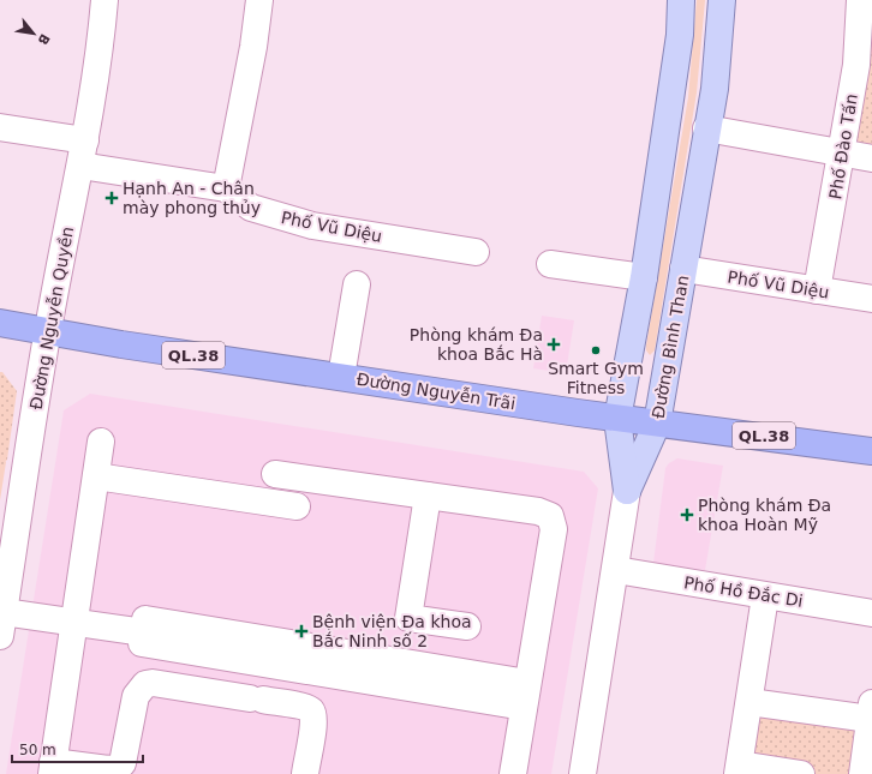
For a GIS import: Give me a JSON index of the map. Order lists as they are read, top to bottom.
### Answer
{
  "streets": {
    "highway": ["QL.38", "Đường Nguyễn Trãi"],
    "main road": ["Đường Bình Than"],
    "street": [
      "Phố Đào Tấn",
      "Phố Vũ Diệu",
      "Đường Nguyễn Quyền",
      "Phố Hồ Đắc Di"
    ]
  },
  "crossings": [
    ["Phố Đào Tấn", "Phố Vũ Diệu"],
    ["Phố Vũ Diệu", "Đường Bình Than"],
    ["Đường Nguyễn Quyền", "Đường Nguyễn Trãi"],
    ["Đường Bình Than", "Đường Nguyễn Trãi"],
    ["Đường Bình Than", "Phố Hồ Đắc Di"]
  ],
  "places": {
    "health": [
      "Hạnh An - Chân mày phong thủy",
      "Phòng khám Đa khoa Bắc Hà",
      "Phòng khám Đa khoa Hoàn Mỹ",
      "Bệnh viện Đa khoa Bắc Ninh số 2"
    ],
    "other": ["Smart Gym Fitness"]
  },
  "scale_bar": "50 m",
  "north": "bottom right"
}
